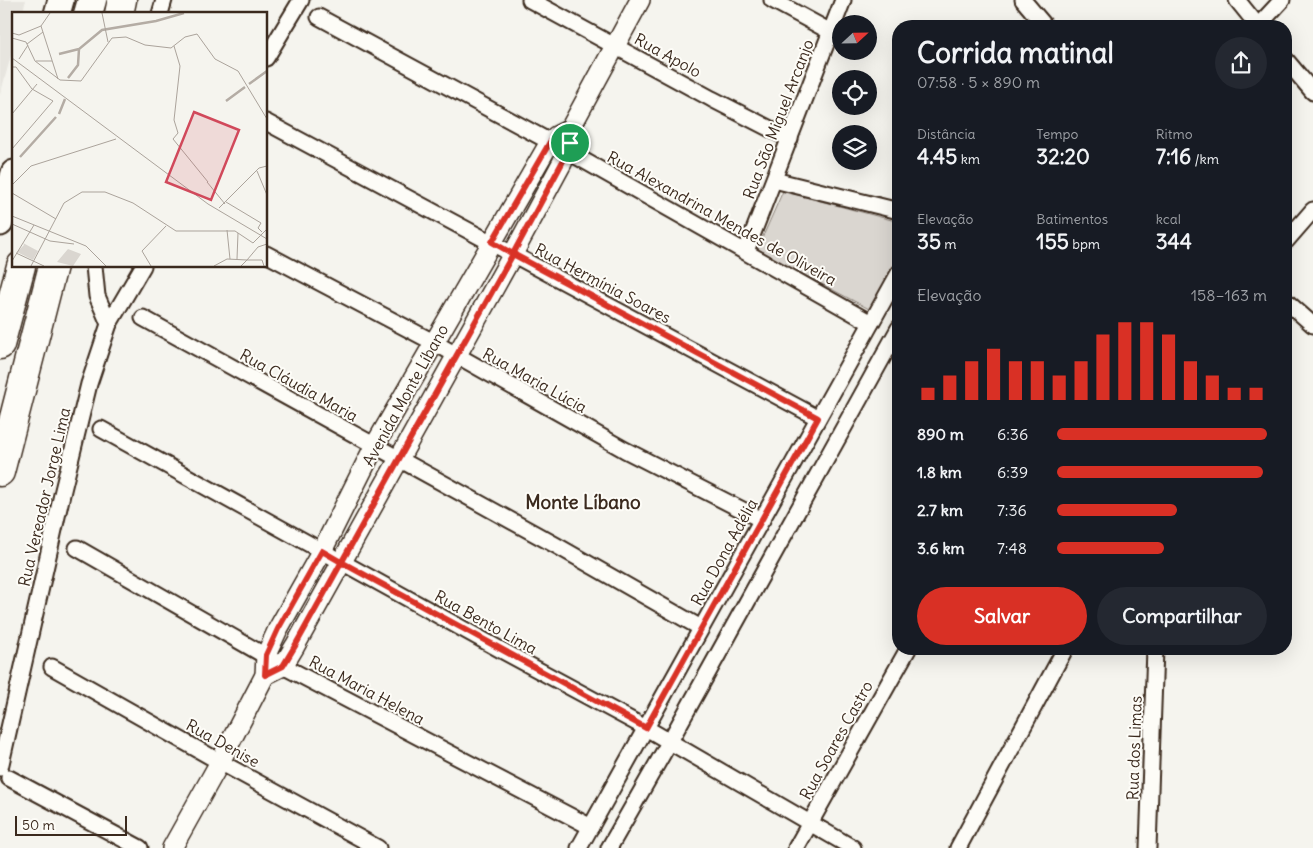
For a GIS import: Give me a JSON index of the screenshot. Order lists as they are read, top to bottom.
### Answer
{
  "streets": {
    "street": [
      "Rua Apolo",
      "Rua São Miguel Arcanjo",
      "Rua Alexandrina Mendes de Oliveira",
      "Rua Hermínia Soares",
      "Rua Maria Lúcia",
      "Rua Cláudia Maria",
      "Avenida Monte Líbano",
      "Rua Vereador Jorge Lima",
      "Rua Dona Adélia",
      "Rua Bento Lima",
      "Rua Maria Helena",
      "Rua Soares Castro",
      "Rua Denise",
      "Rua dos Limas"
    ]
  },
  "crossings": [
    ["Rua Apolo", "Rua São Miguel Arcanjo"],
    ["Rua Apolo", "Avenida Monte Líbano"],
    ["Rua São Miguel Arcanjo", "Rua Alexandrina Mendes de Oliveira"],
    ["Rua Alexandrina Mendes de Oliveira", "Avenida Monte Líbano"],
    ["Rua Alexandrina Mendes de Oliveira", "Rua Dona Adélia"],
    ["Rua Hermínia Soares", "Avenida Monte Líbano"],
    ["Rua Hermínia Soares", "Rua Dona Adélia"],
    ["Rua Maria Lúcia", "Avenida Monte Líbano"],
    ["Rua Maria Lúcia", "Rua Dona Adélia"],
    ["Rua Cláudia Maria", "Avenida Monte Líbano"],
    ["Rua Cláudia Maria", "Rua Dona Adélia"],
    ["Avenida Monte Líbano", "Rua Bento Lima"],
    ["Avenida Monte Líbano", "Rua Maria Helena"],
    ["Avenida Monte Líbano", "Rua Denise"],
    ["Rua Dona Adélia", "Rua Bento Lima"],
    ["Rua Dona Adélia", "Rua Maria Helena"],
    ["Rua Bento Lima", "Rua Soares Castro"]
  ],
  "districts": ["Monte Líbano"],
  "scale_bar": "50 m",
  "north": "right",
  "page": {
    "heading": ["Corrida matinal", "07:58 · 5 × 890 m"],
    "stats": [
      ["Distância", "4.45 km"],
      ["Tempo", "32:20"],
      ["Ritmo", "7:16 /km"],
      ["Elevação", "35 m"],
      ["Batimentos", "155 bpm"],
      ["kcal", "344"]
    ],
    "chart": ["Elevação", "158–163 m"],
    "list": [
      {
        "name": "890 m",
        "note": "6:36"
      },
      {
        "name": "1.8 km",
        "note": "6:39"
      },
      {
        "name": "2.7 km",
        "note": "7:36"
      },
      {
        "name": "3.6 km",
        "note": "7:48"
      }
    ],
    "buttons": ["Salvar", "Compartilhar"],
    "scale": "50 m"
  }
}
